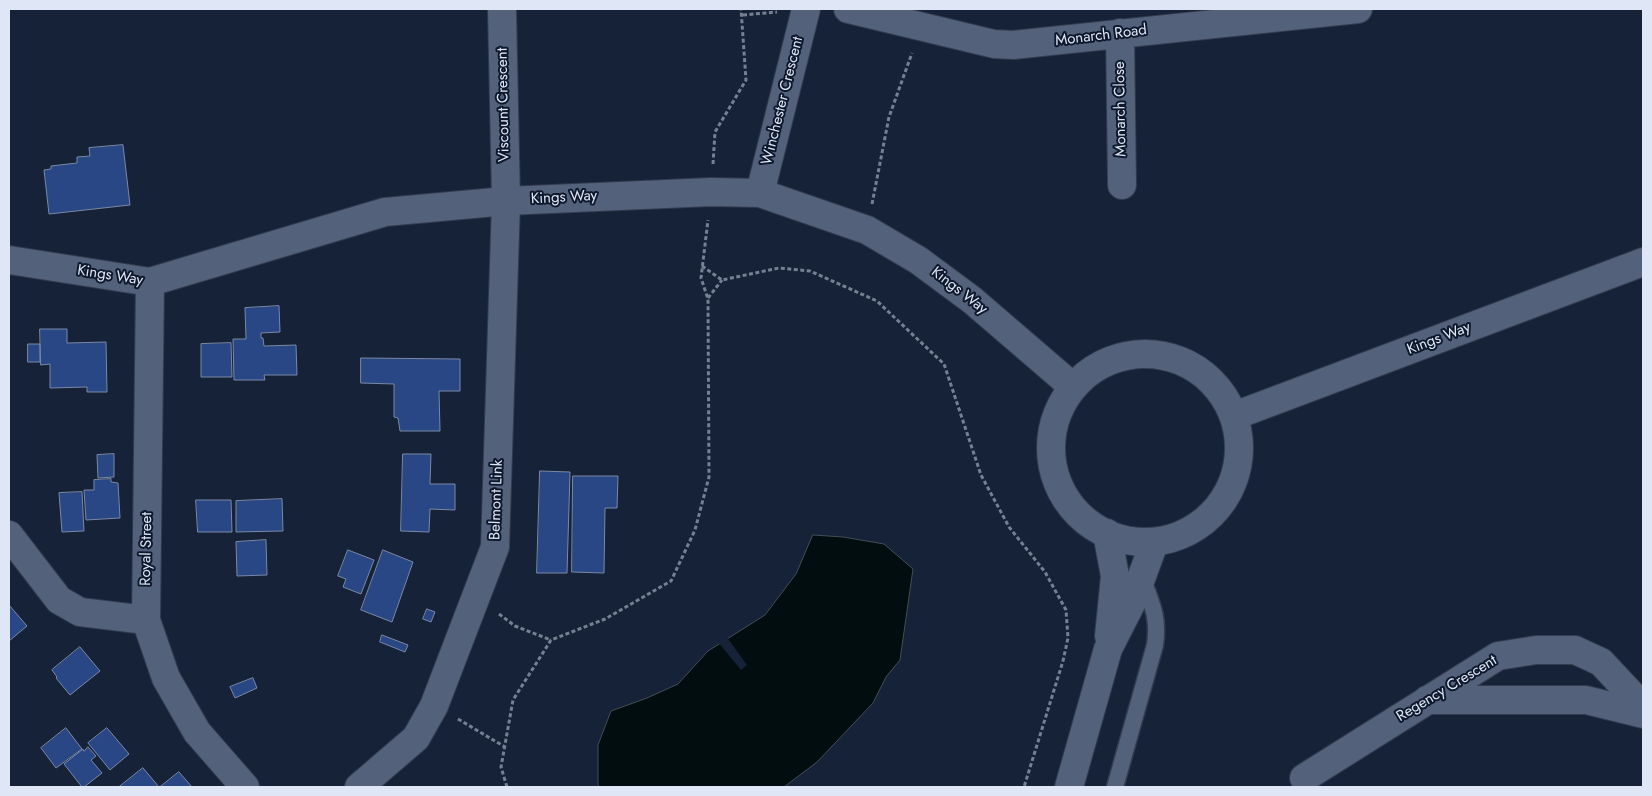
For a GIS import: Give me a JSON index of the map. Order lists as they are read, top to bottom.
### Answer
{
  "streets": {
    "street": [
      "Monarch Road",
      "Winchester Crescent",
      "Viscount Crescent",
      "Monarch Close",
      "Kings Way",
      "Belmont Link",
      "Royal Street",
      "Regency Crescent"
    ]
  },
  "crossings": [
    ["Monarch Road", "Monarch Close"],
    ["Winchester Crescent", "Kings Way"],
    ["Viscount Crescent", "Kings Way"],
    ["Viscount Crescent", "Belmont Link"],
    ["Kings Way", "Belmont Link"],
    ["Kings Way", "Royal Street"]
  ]
}
